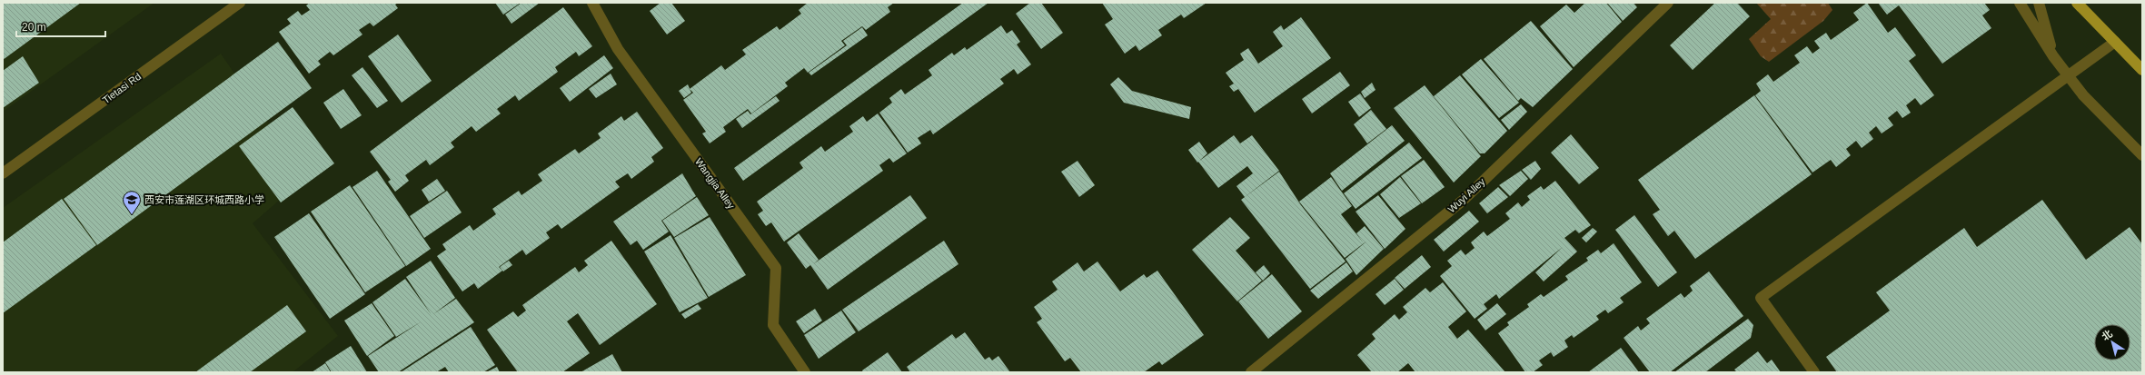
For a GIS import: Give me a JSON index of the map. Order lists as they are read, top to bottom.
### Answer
{
  "streets": {
    "street": ["Tietasi Rd", "Wangjia Alley", "Wuyi Alley"]
  },
  "places": {
    "school or university": ["西安市莲湖区环城西路小学"]
  },
  "scale_bar": "20 m",
  "north": "top left"
}
